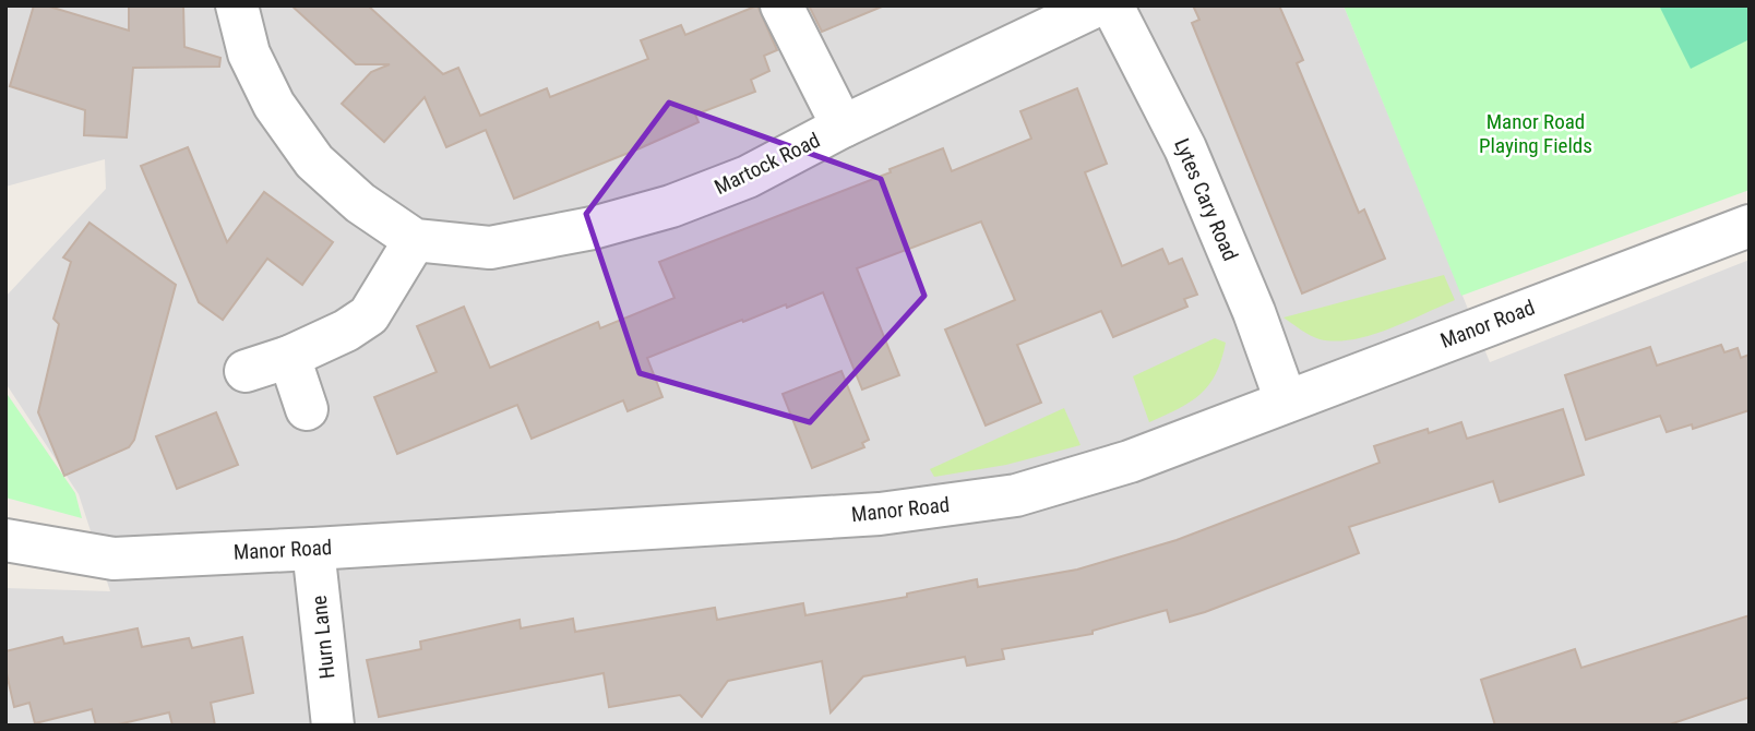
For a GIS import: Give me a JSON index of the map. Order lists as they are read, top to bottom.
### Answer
{
  "streets": {
    "street": [
      "Martock Road",
      "Lytes Cary Road",
      "Manor Road",
      "Hurn Lane"
    ]
  },
  "crossings": [
    ["Lytes Cary Road", "Manor Road"],
    ["Manor Road", "Hurn Lane"]
  ],
  "parks": ["Manor Road Playing Fields"]
}
